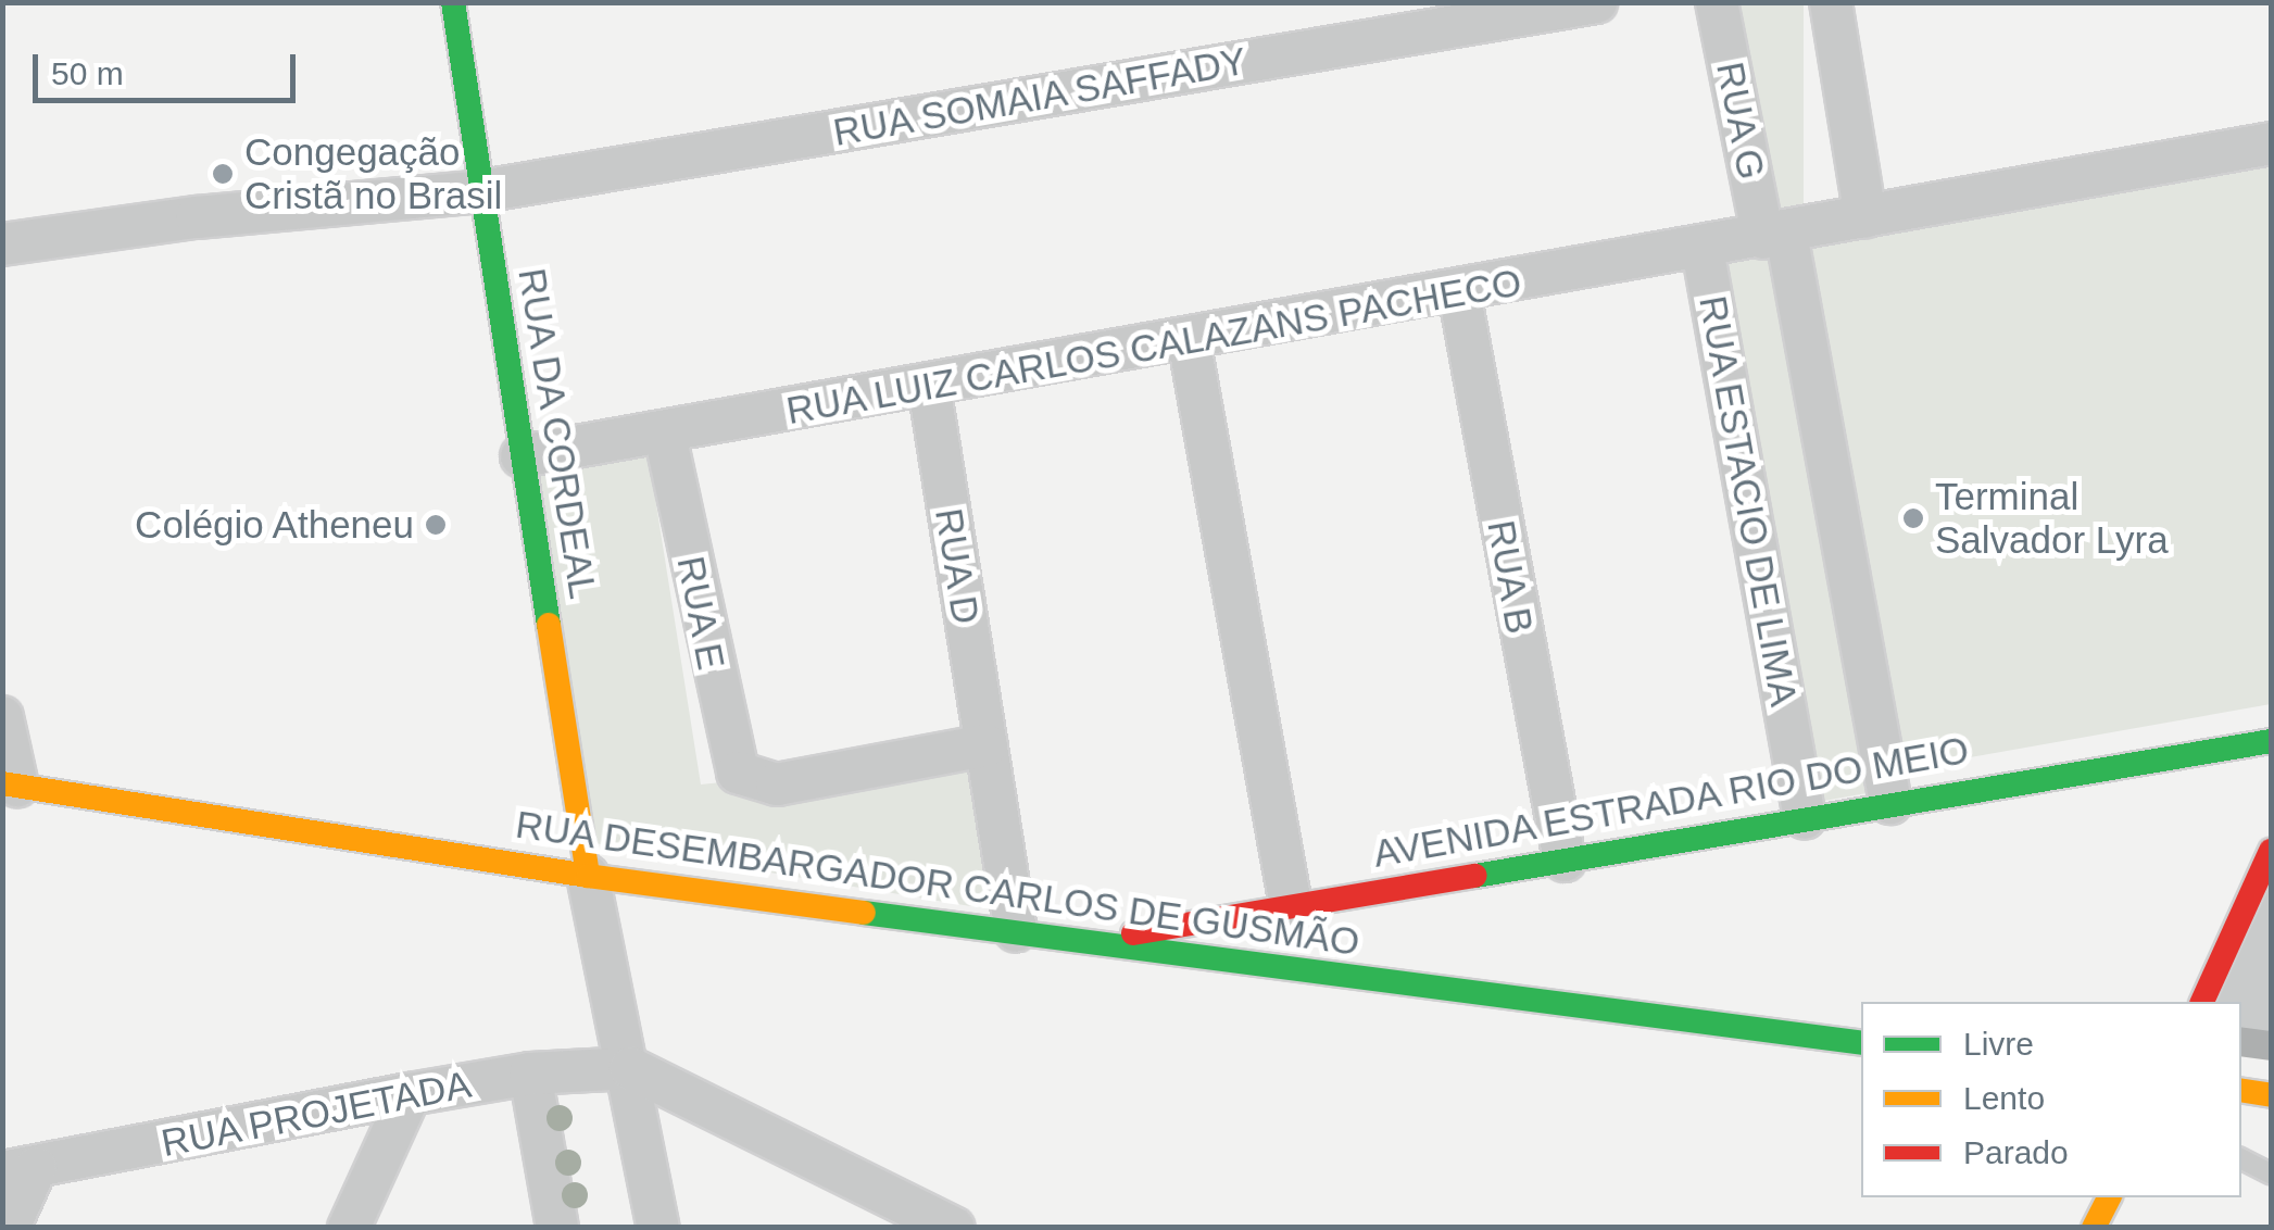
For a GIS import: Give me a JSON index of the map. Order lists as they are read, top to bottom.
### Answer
{
  "streets": {
    "street": [
      "RUA SOMAIA SAFFADY",
      "RUA G",
      "RUA LUIZ CARLOS CALAZANS PACHECO",
      "RUA DA CORDEAL",
      "RUA ESTACIO DE LIMA",
      "RUA D",
      "RUA B",
      "RUA E",
      "AVENIDA ESTRADA RIO DO MEIO",
      "RUA DESEMBARGADOR CARLOS DE GUSMÃO",
      "RUA PROJETADA"
    ]
  },
  "crossings": [
    ["RUA SOMAIA SAFFADY", "RUA DA CORDEAL"],
    ["RUA G", "RUA LUIZ CARLOS CALAZANS PACHECO"],
    ["RUA G", "AVENIDA ESTRADA RIO DO MEIO"],
    ["RUA LUIZ CARLOS CALAZANS PACHECO", "RUA DA CORDEAL"],
    ["RUA LUIZ CARLOS CALAZANS PACHECO", "RUA ESTACIO DE LIMA"],
    ["RUA LUIZ CARLOS CALAZANS PACHECO", "RUA D"],
    ["RUA LUIZ CARLOS CALAZANS PACHECO", "RUA B"],
    ["RUA LUIZ CARLOS CALAZANS PACHECO", "RUA E"],
    ["RUA DA CORDEAL", "RUA DESEMBARGADOR CARLOS DE GUSMÃO"],
    ["RUA ESTACIO DE LIMA", "AVENIDA ESTRADA RIO DO MEIO"],
    ["RUA D", "RUA E"],
    ["RUA D", "RUA DESEMBARGADOR CARLOS DE GUSMÃO"],
    ["RUA B", "AVENIDA ESTRADA RIO DO MEIO"],
    ["AVENIDA ESTRADA RIO DO MEIO", "RUA DESEMBARGADOR CARLOS DE GUSMÃO"]
  ],
  "places": ["Congegação Cristã no Brasil", "Terminal Salvador Lyra", "Colégio Atheneu"],
  "legend": ["Livre", "Lento", "Parado"],
  "scale_bar": "50 m"
}
